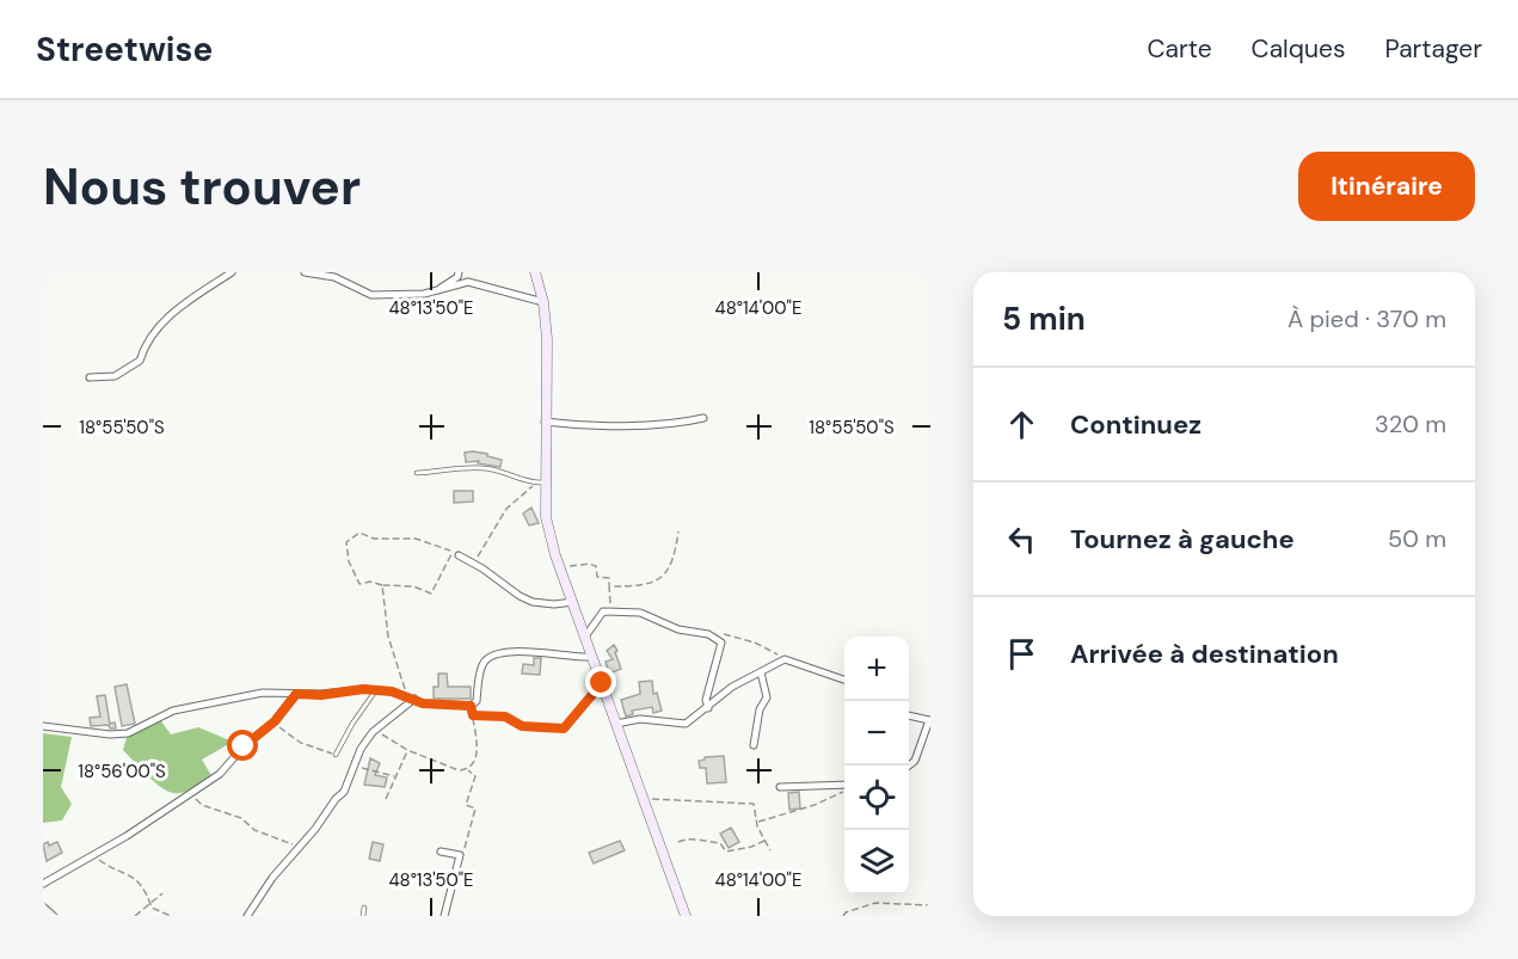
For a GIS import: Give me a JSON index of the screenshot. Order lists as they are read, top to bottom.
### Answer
{
  "page": {
    "header": "Streetwise",
    "nav": ["Carte", "Calques", "Partager"],
    "buttons": "Itinéraire",
    "title": "Nous trouver",
    "heading": ["5 min", "À pied · 370 m"],
    "list": [
      ["Continuez", "320 m"],
      ["Tournez à gauche", "50 m"],
      "Arrivée à destination"
    ],
    "map_buttons": ["+", "−"]
  },
  "coordinates": [
    "48°13'50\"E",
    "48°14'00\"E",
    "18°55'50\"S",
    "18°56'00\"S"
  ]
}
